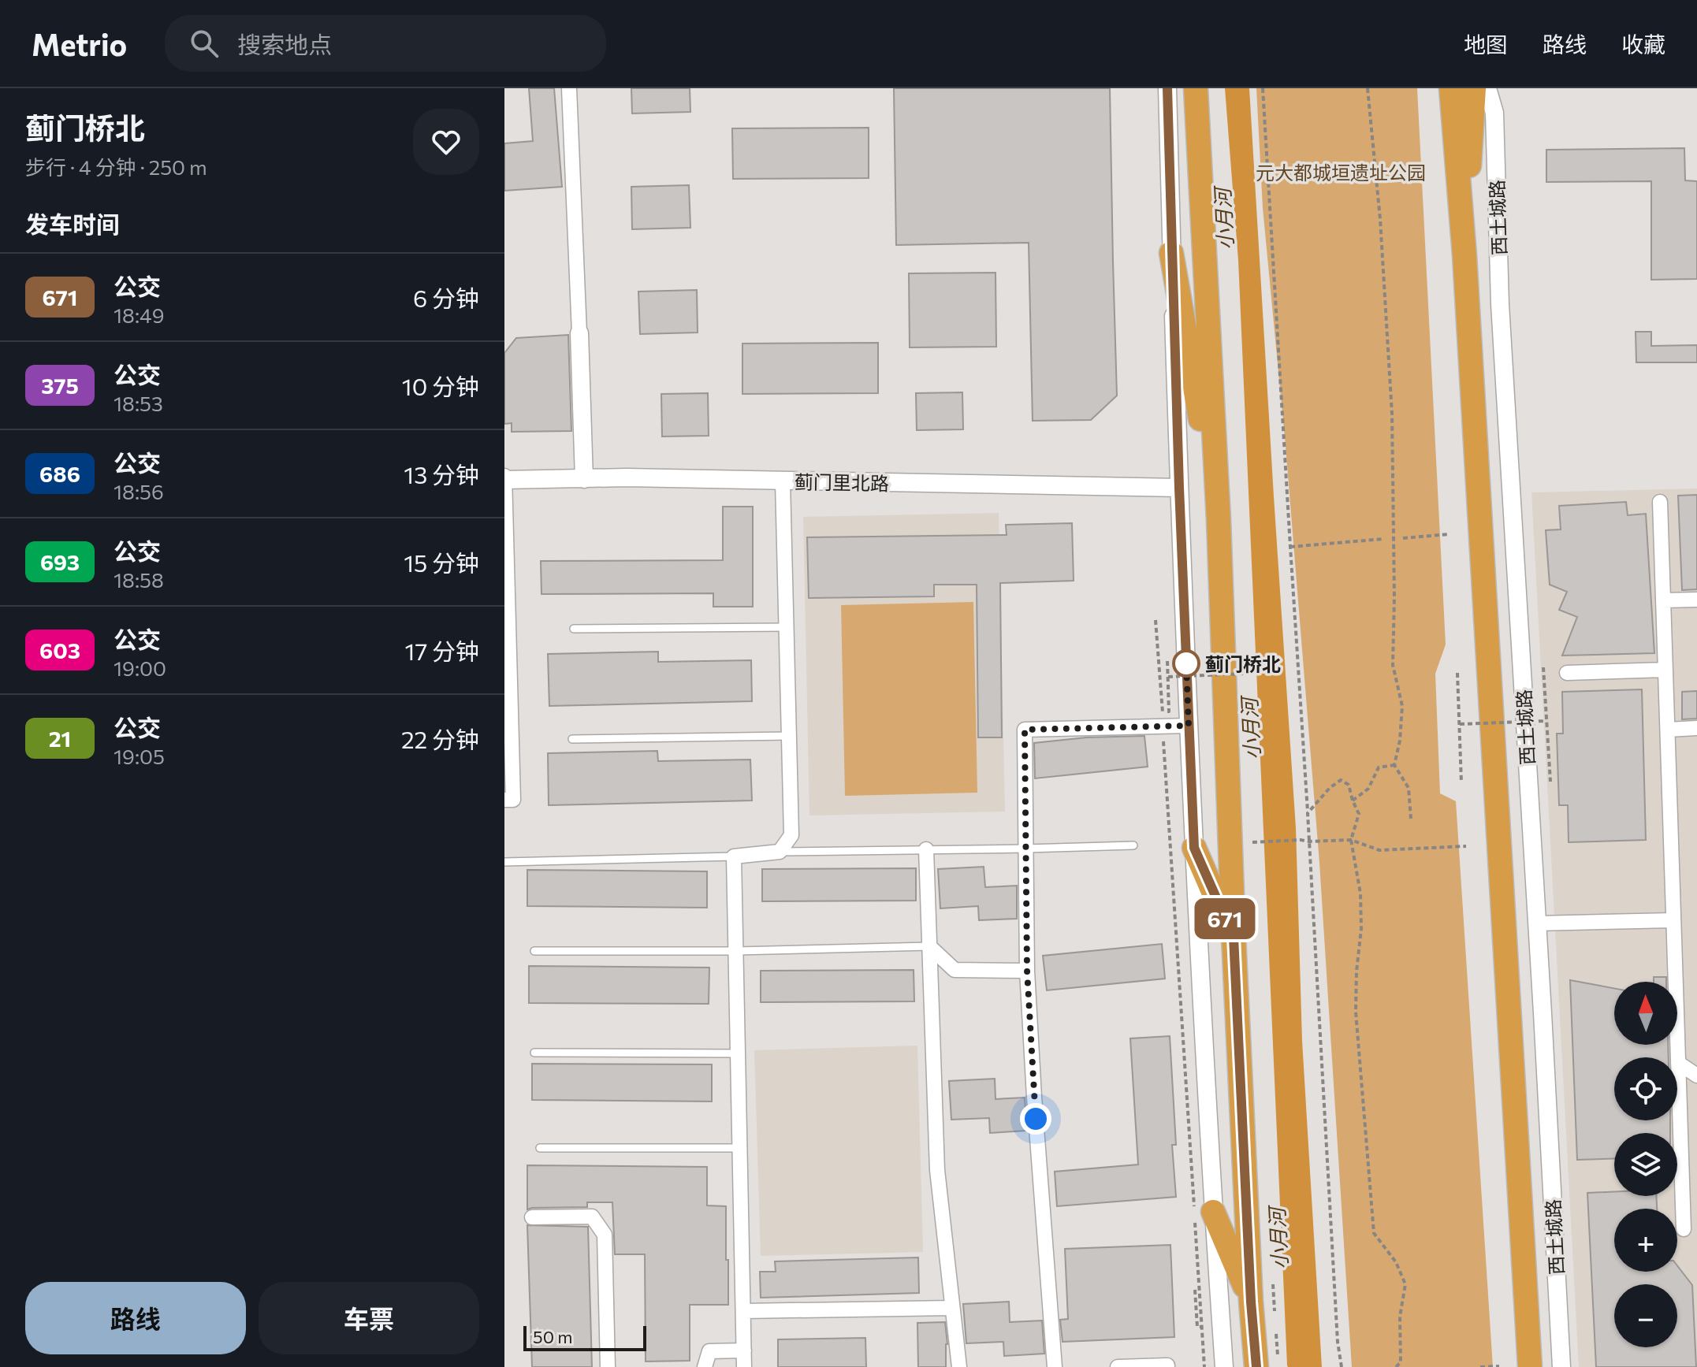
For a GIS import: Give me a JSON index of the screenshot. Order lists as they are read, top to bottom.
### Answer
{
  "streets": {
    "highway": ["西土城路"],
    "street": ["蓟门里北路"]
  },
  "water": ["小月河"],
  "parks": ["元大都城垣遗址公园"],
  "places": ["蓟门桥北"],
  "lines": ["bus line 671"],
  "scale_bar": "50 m",
  "north": "top",
  "page": {
    "header": "Metrio",
    "search": "搜索地点",
    "nav": ["地图", "路线", "收藏"],
    "heading": [
      ["蓟门桥北", "步行 · 4 分钟 · 250 m"],
      "发车时间"
    ],
    "on_map": "671",
    "list": [
      {
        "mark": "671",
        "name": "公交",
        "note": "18:49",
        "value": "6 分钟"
      },
      {
        "mark": "375",
        "name": "公交",
        "note": "18:53",
        "value": "10 分钟"
      },
      {
        "mark": "686",
        "name": "公交",
        "note": "18:56",
        "value": "13 分钟"
      },
      {
        "mark": "693",
        "name": "公交",
        "note": "18:58",
        "value": "15 分钟"
      },
      {
        "mark": "603",
        "name": "公交",
        "note": "19:00",
        "value": "17 分钟"
      },
      {
        "mark": "21",
        "name": "公交",
        "note": "19:05",
        "value": "22 分钟"
      }
    ],
    "map_buttons": ["+", "−"],
    "buttons": ["路线", "车票"],
    "scale": "50 m"
  }
}
